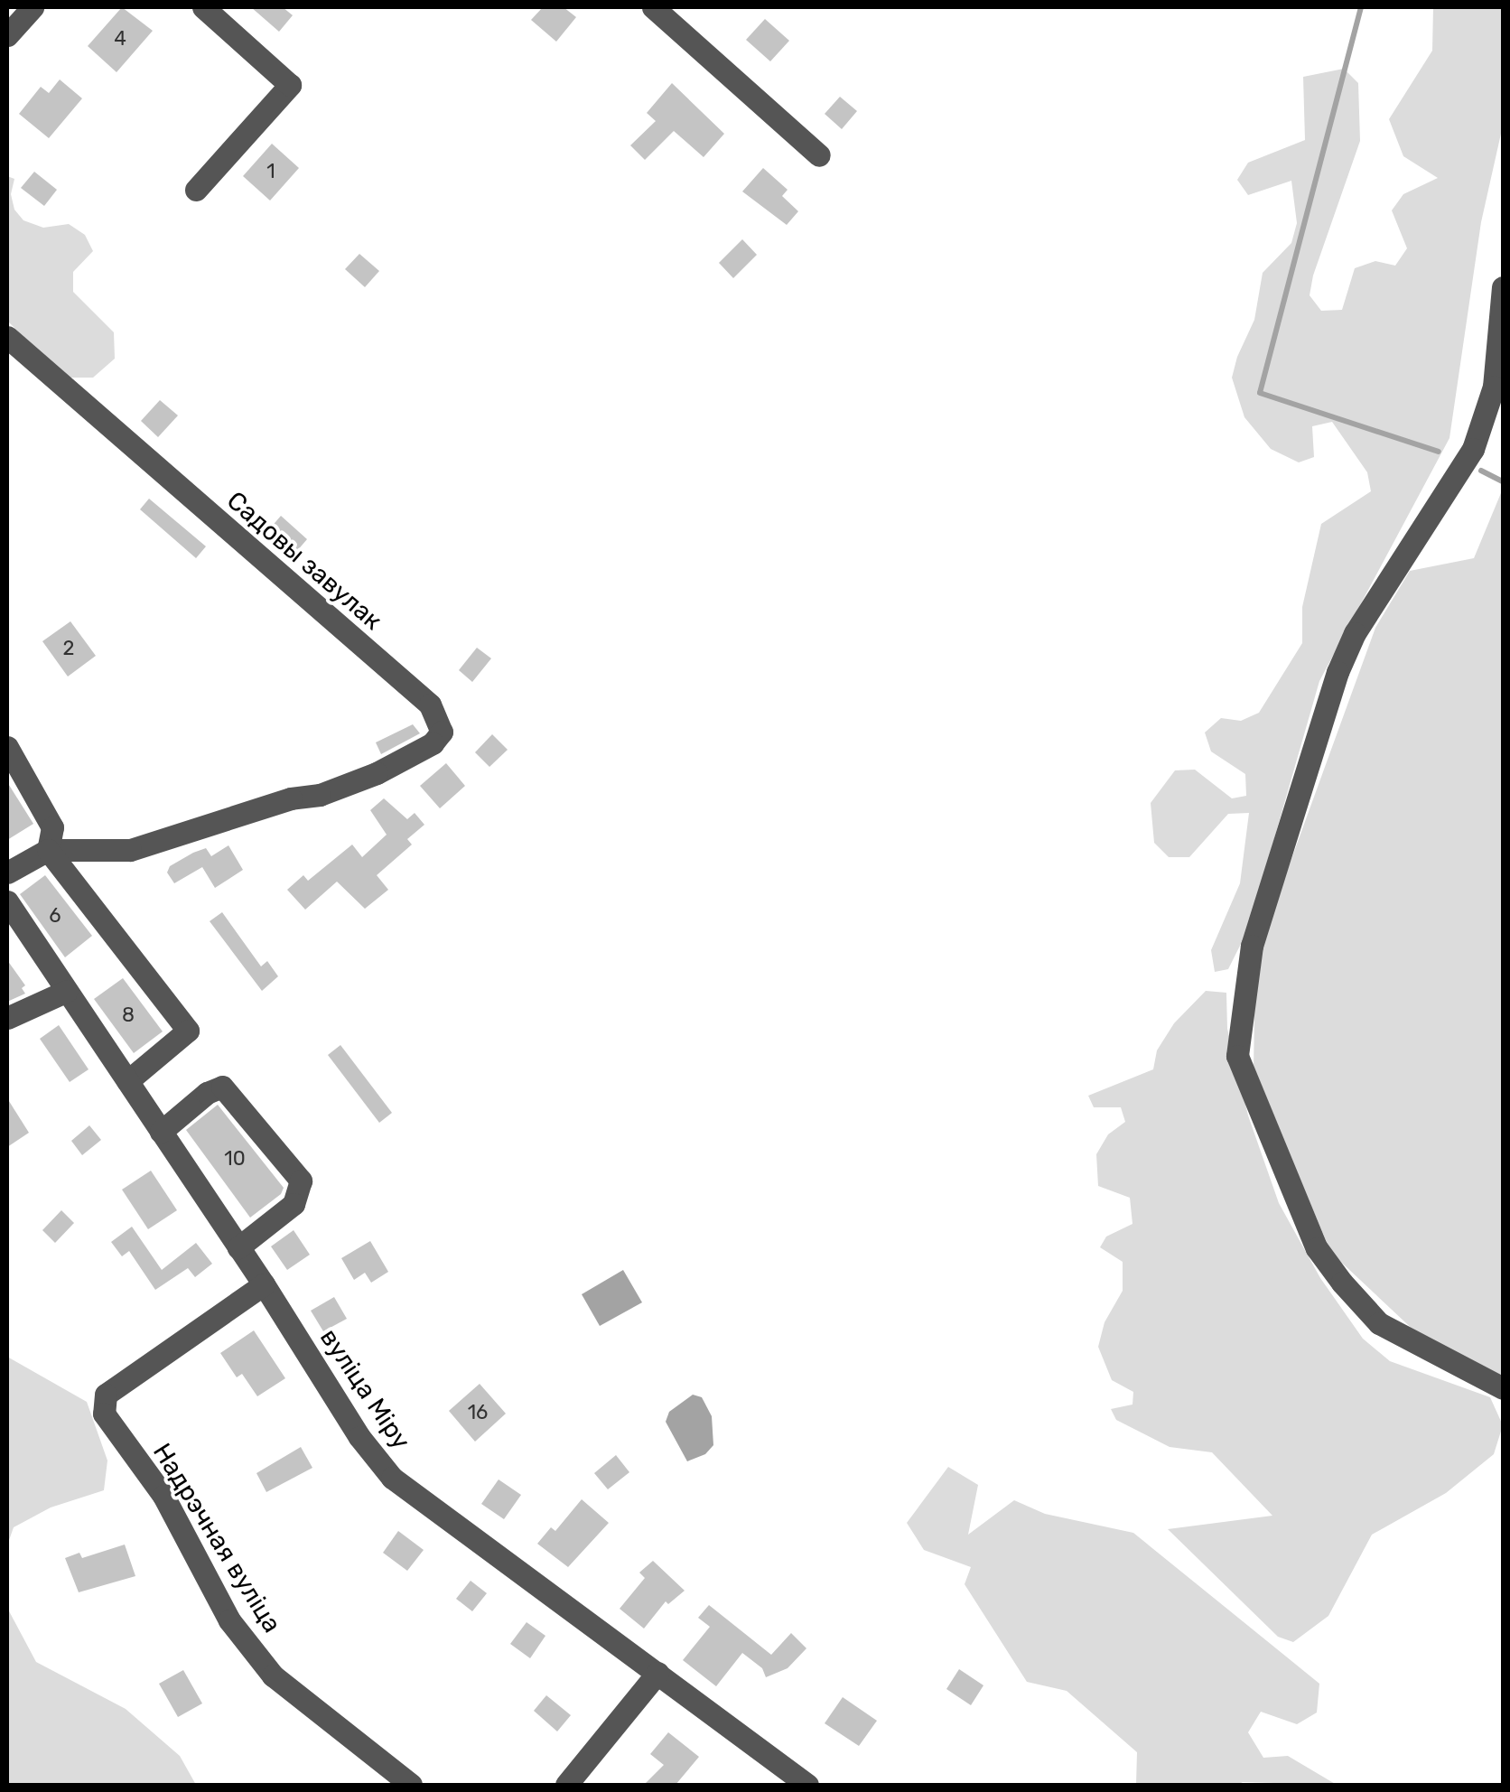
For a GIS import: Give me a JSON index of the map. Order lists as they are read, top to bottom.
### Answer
{
  "streets": {
    "street": ["Садовы завулак", "вуліца Міру", "Надрэчная вуліца"]
  },
  "crossings": [
    ["вуліца Міру", "Надрэчная вуліца"]
  ],
  "house_numbers": [
    "4",
    "1",
    "2",
    "6",
    "8",
    "10",
    "16"
  ]
}
